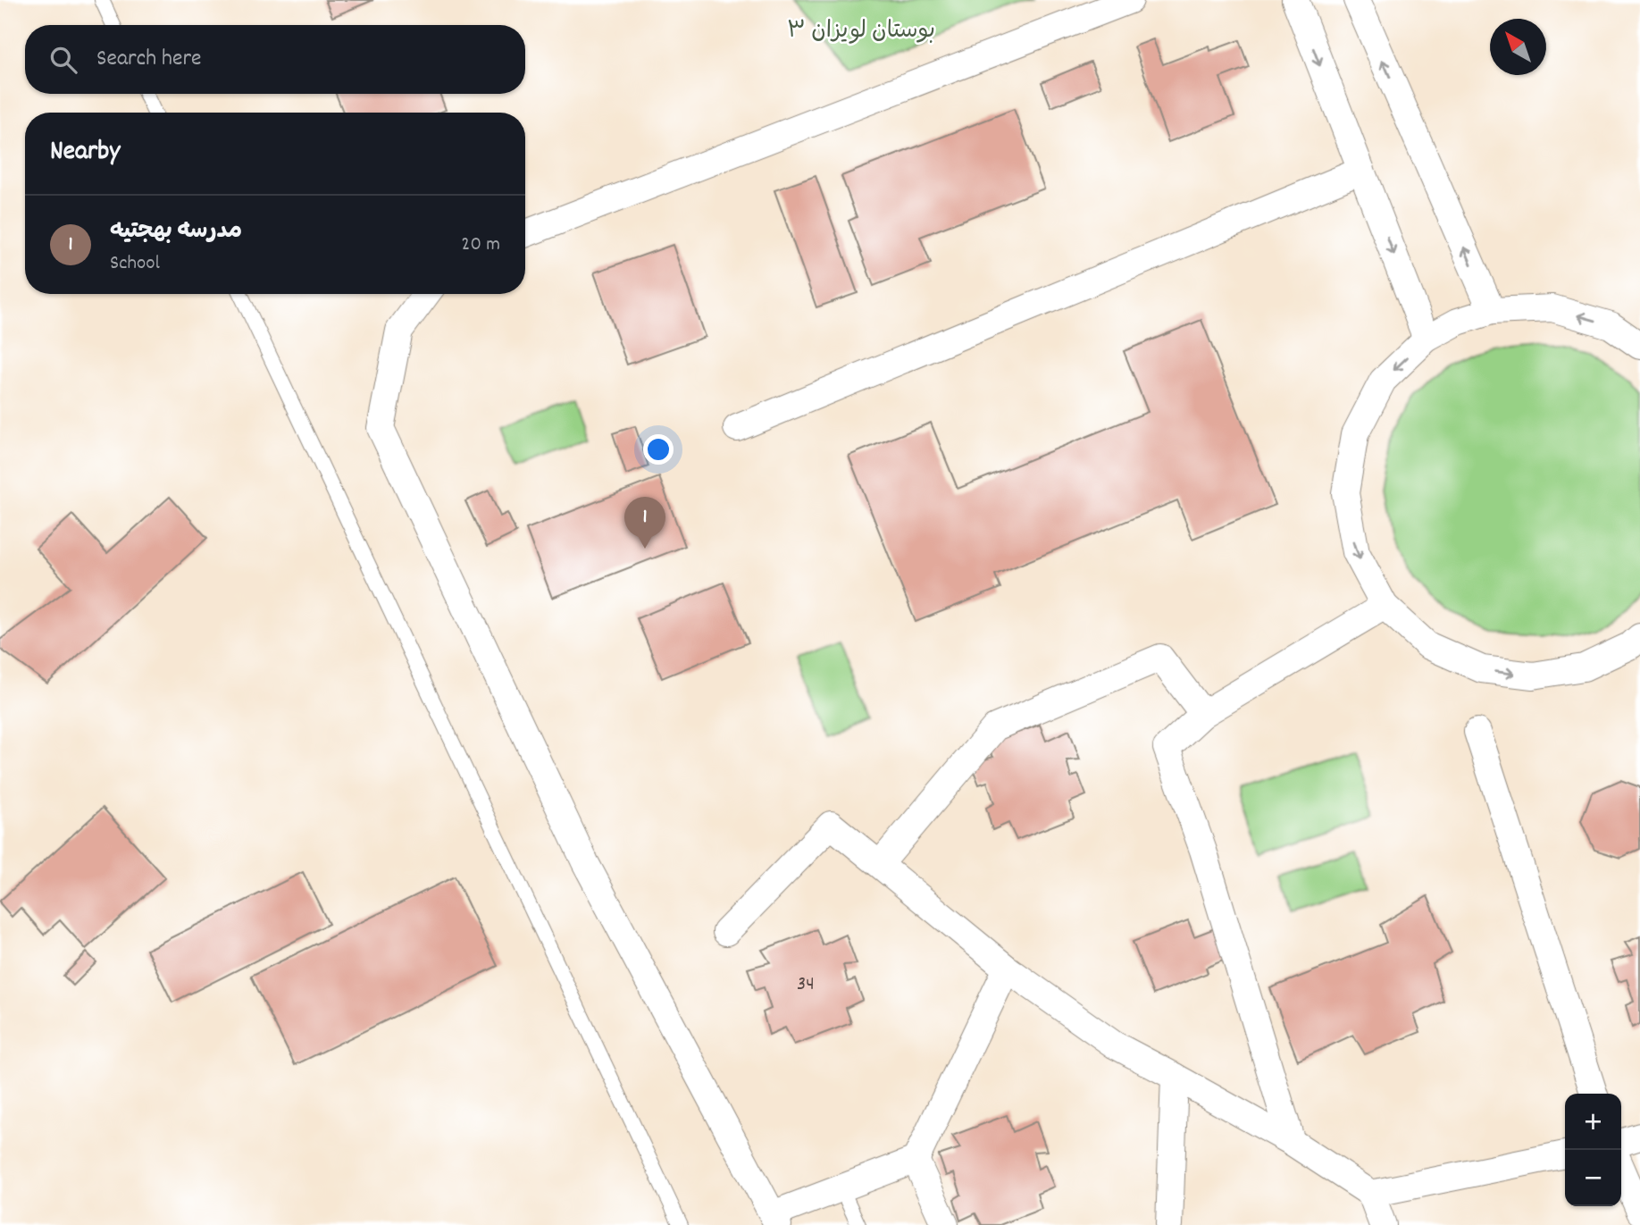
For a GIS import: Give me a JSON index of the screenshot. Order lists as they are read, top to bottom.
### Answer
{
  "parks": ["بوستان لویزان ۳"],
  "house_numbers": ["34"],
  "north": "top left",
  "page": {
    "search": "Search here",
    "heading": "Nearby",
    "list": [
      {
        "mark": "1",
        "name": "مدرسه بهجتیه",
        "note": "School",
        "value": "20 m"
      }
    ],
    "pins": "1",
    "map_buttons": ["+", "−"]
  }
}
